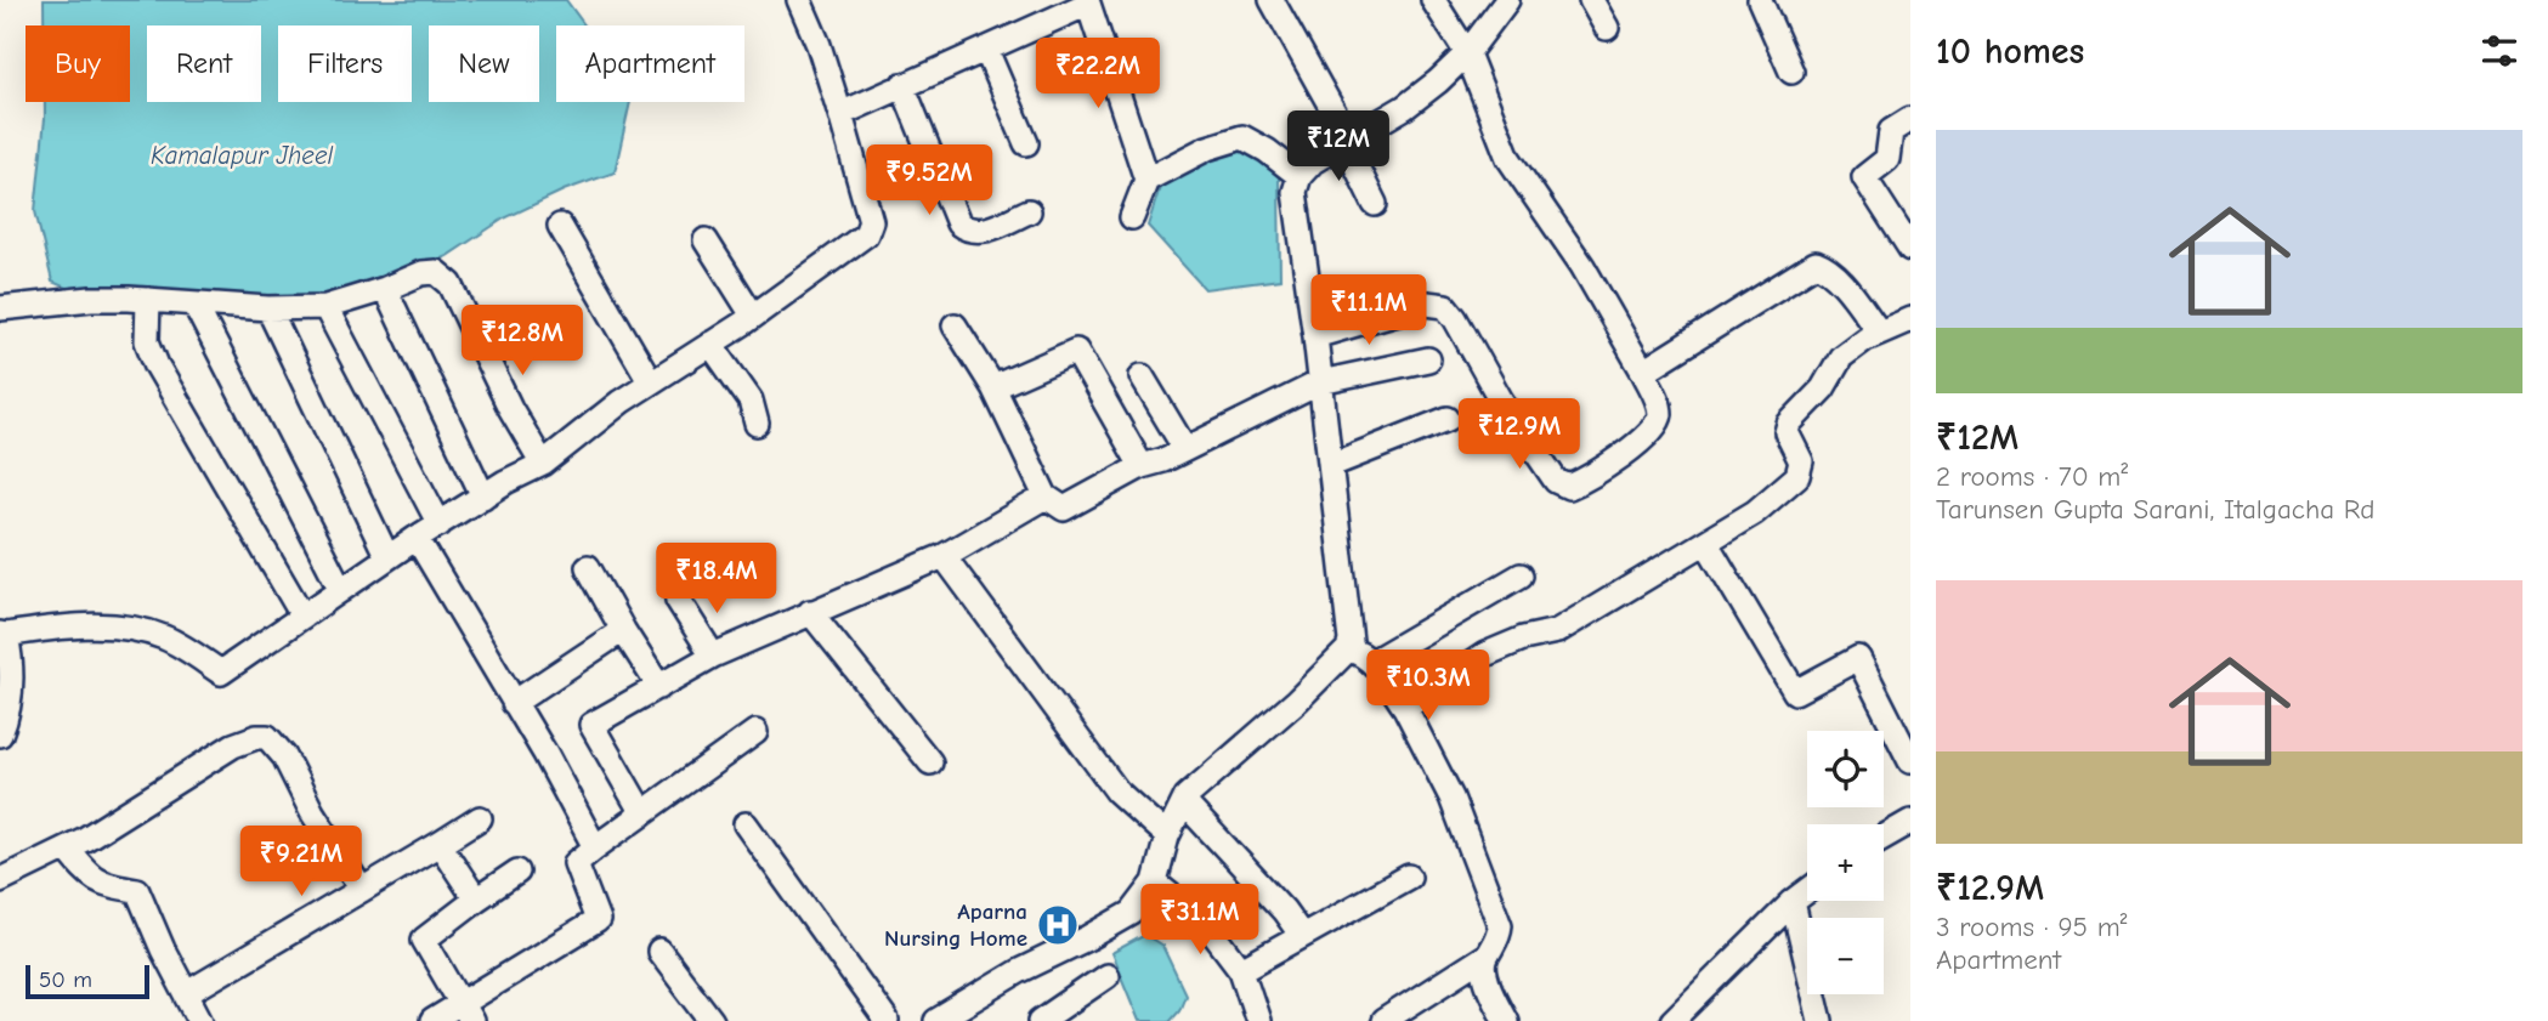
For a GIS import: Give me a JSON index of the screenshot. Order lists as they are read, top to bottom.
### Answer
{
  "water": ["Kamalapur Jheel"],
  "places": {
    "hospital": ["Aparna Nursing Home"]
  },
  "scale_bar": "50 m",
  "page": {
    "heading": "10 homes",
    "chip": [
      "Buy",
      "Rent",
      "Filters",
      "New",
      "Apartment"
    ],
    "price": [
      "₹22.2M",
      "₹12M",
      "₹9.52M",
      "₹11.1M",
      "₹12.8M",
      "₹12.9M",
      "₹18.4M",
      "₹10.3M",
      "₹9.21M",
      "₹31.1M"
    ],
    "list": [
      {
        "name": "₹12M",
        "note": "2 rooms · 70 m² · Tarunsen Gupta Sarani, Italgacha Rd"
      },
      {
        "name": "₹12.9M",
        "note": "3 rooms · 95 m² · Apartment"
      }
    ],
    "map_buttons": ["+", "−"],
    "scale": "50 m"
  }
}
